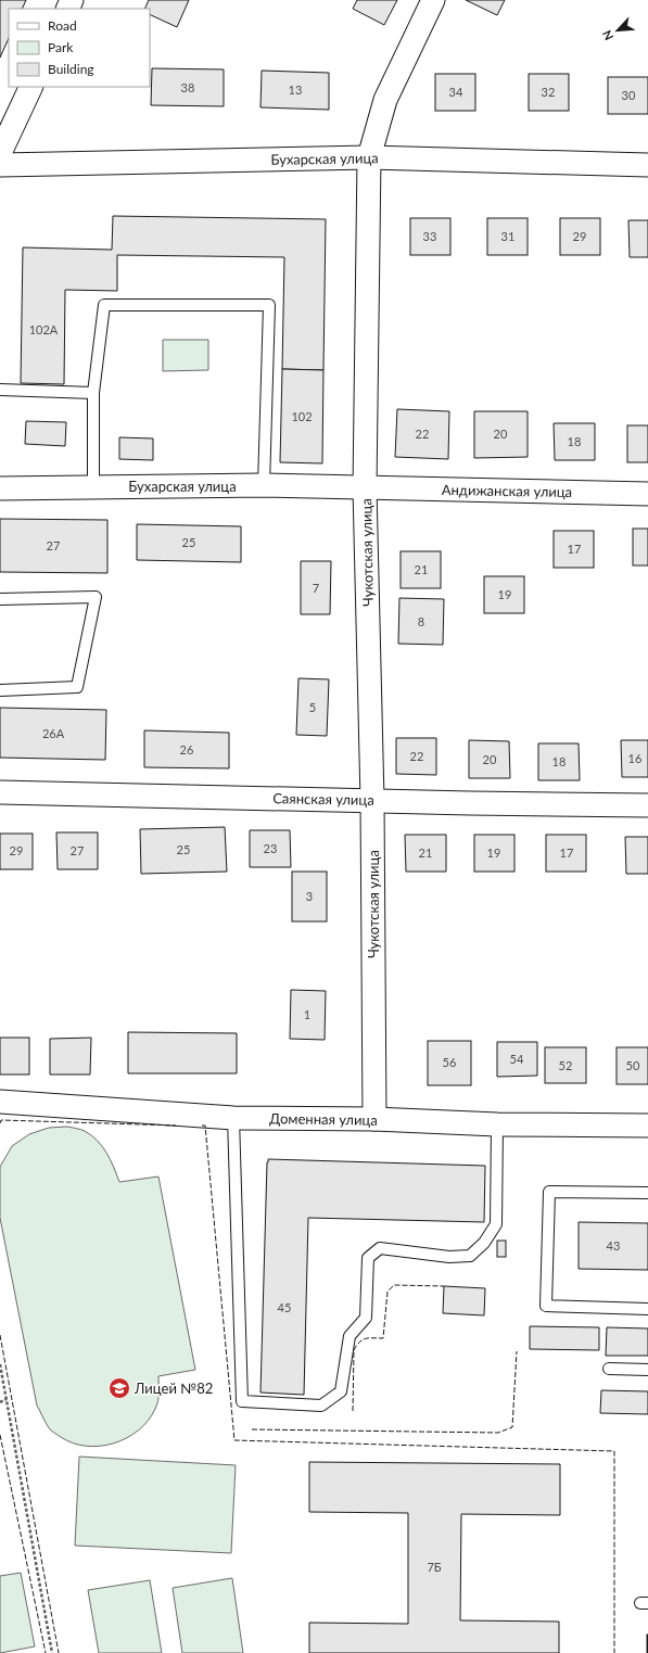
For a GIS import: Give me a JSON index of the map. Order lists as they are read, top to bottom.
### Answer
{
  "streets": {
    "street": [
      "Бухарская улица",
      "Андижанская улица",
      "Чукотская улица",
      "Саянская улица",
      "Доменная улица"
    ]
  },
  "crossings": [
    ["Бухарская улица", "Андижанская улица"],
    ["Бухарская улица", "Чукотская улица"],
    ["Андижанская улица", "Чукотская улица"],
    ["Чукотская улица", "Саянская улица"],
    ["Чукотская улица", "Доменная улица"]
  ],
  "places": {
    "school or university": ["Лицей №82"]
  },
  "house_numbers": [
    "38",
    "13",
    "34",
    "32",
    "30",
    "33",
    "31",
    "29",
    "102А",
    "102",
    "22",
    "20",
    "18",
    "25",
    "27",
    "17",
    "21",
    "7",
    "19",
    "8",
    "5",
    "26А",
    "26",
    "22",
    "16",
    "20",
    "18",
    "23",
    "25",
    "29",
    "27",
    "21",
    "19",
    "17",
    "3",
    "1",
    "54",
    "56",
    "52",
    "50",
    "43",
    "45",
    "7Б"
  ],
  "legend": ["Road", "Park", "Building"],
  "north": "bottom left"
}
